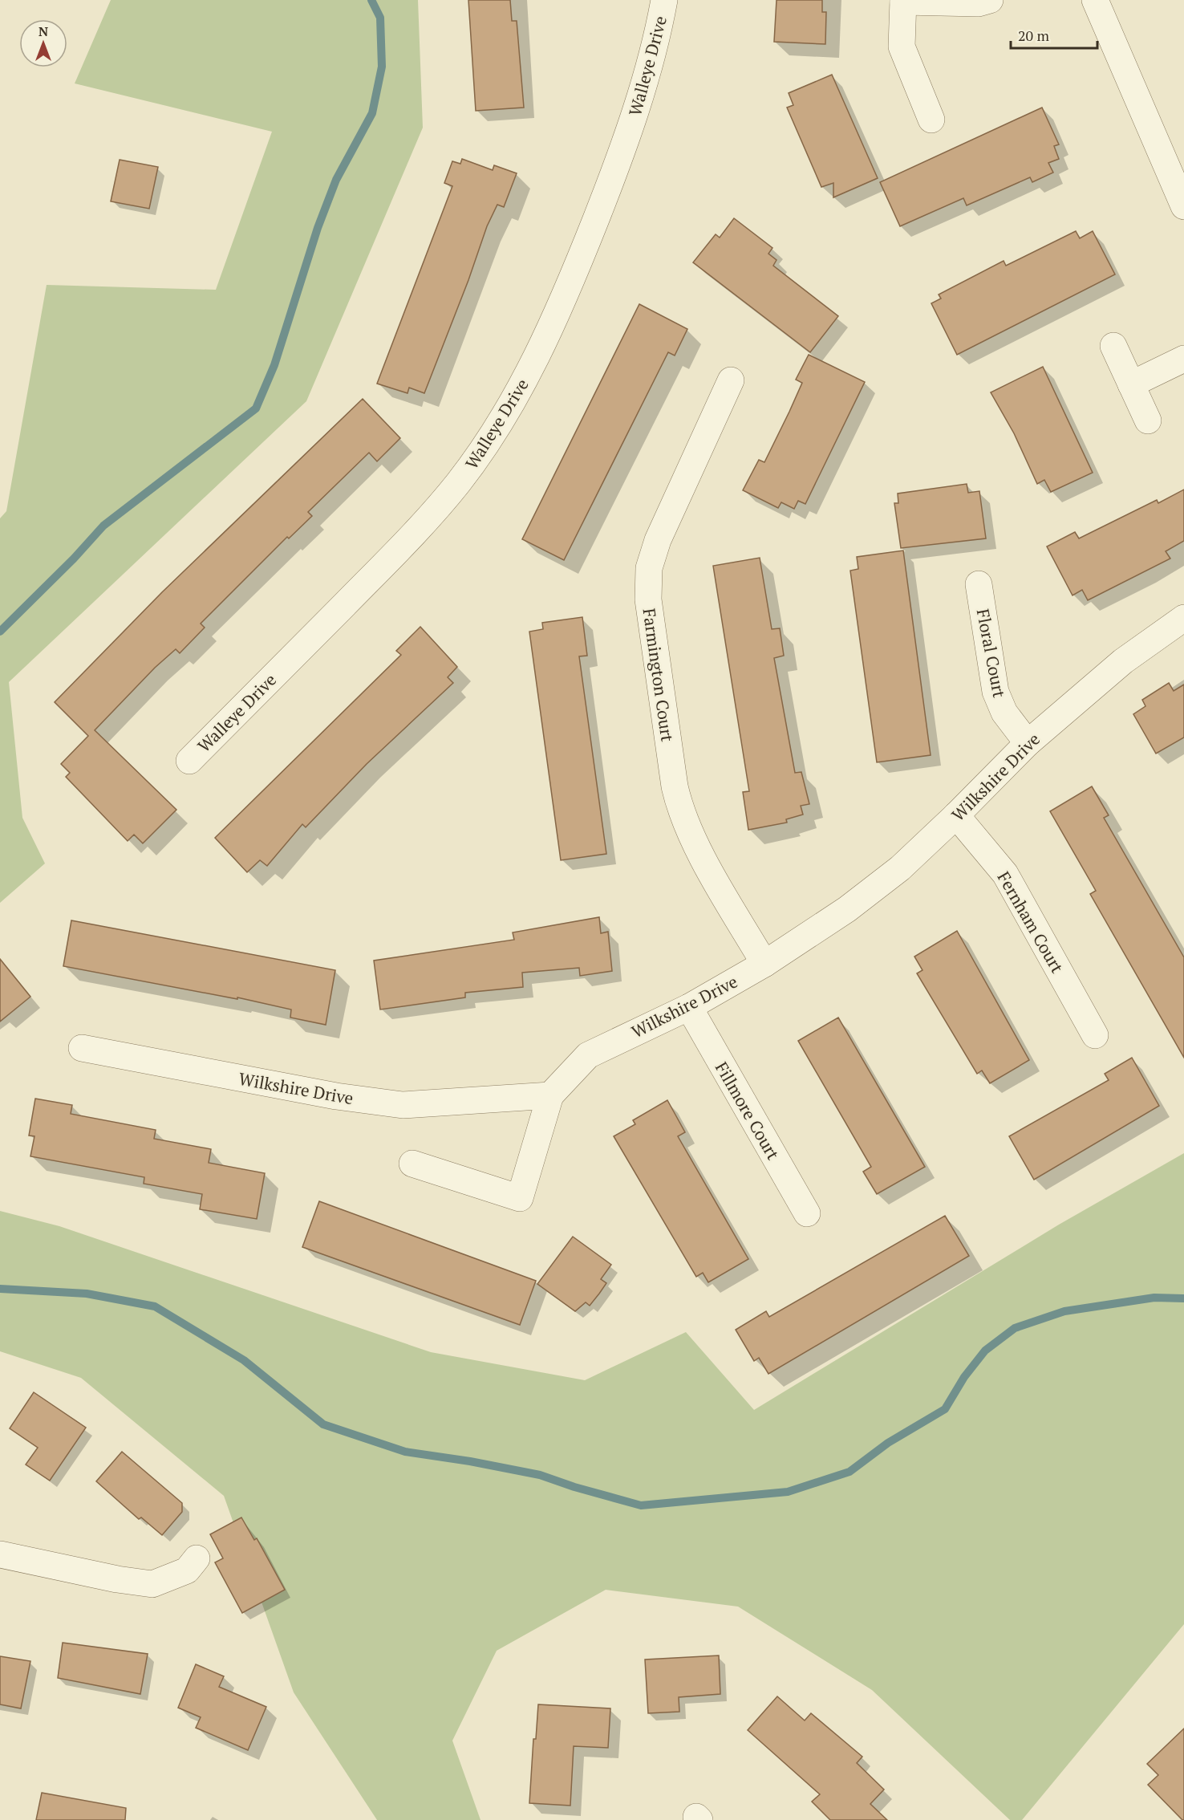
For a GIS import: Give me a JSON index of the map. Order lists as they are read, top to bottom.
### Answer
{
  "streets": {
    "street": [
      "Walleye Drive",
      "Floral Court",
      "Farmington Court",
      "Wilkshire Drive",
      "Fernham Court",
      "Fillmore Court"
    ]
  },
  "crossings": [
    ["Floral Court", "Wilkshire Drive"],
    ["Farmington Court", "Wilkshire Drive"],
    ["Wilkshire Drive", "Fernham Court"],
    ["Wilkshire Drive", "Fillmore Court"]
  ],
  "scale_bar": "20 m",
  "north": "top"
}
